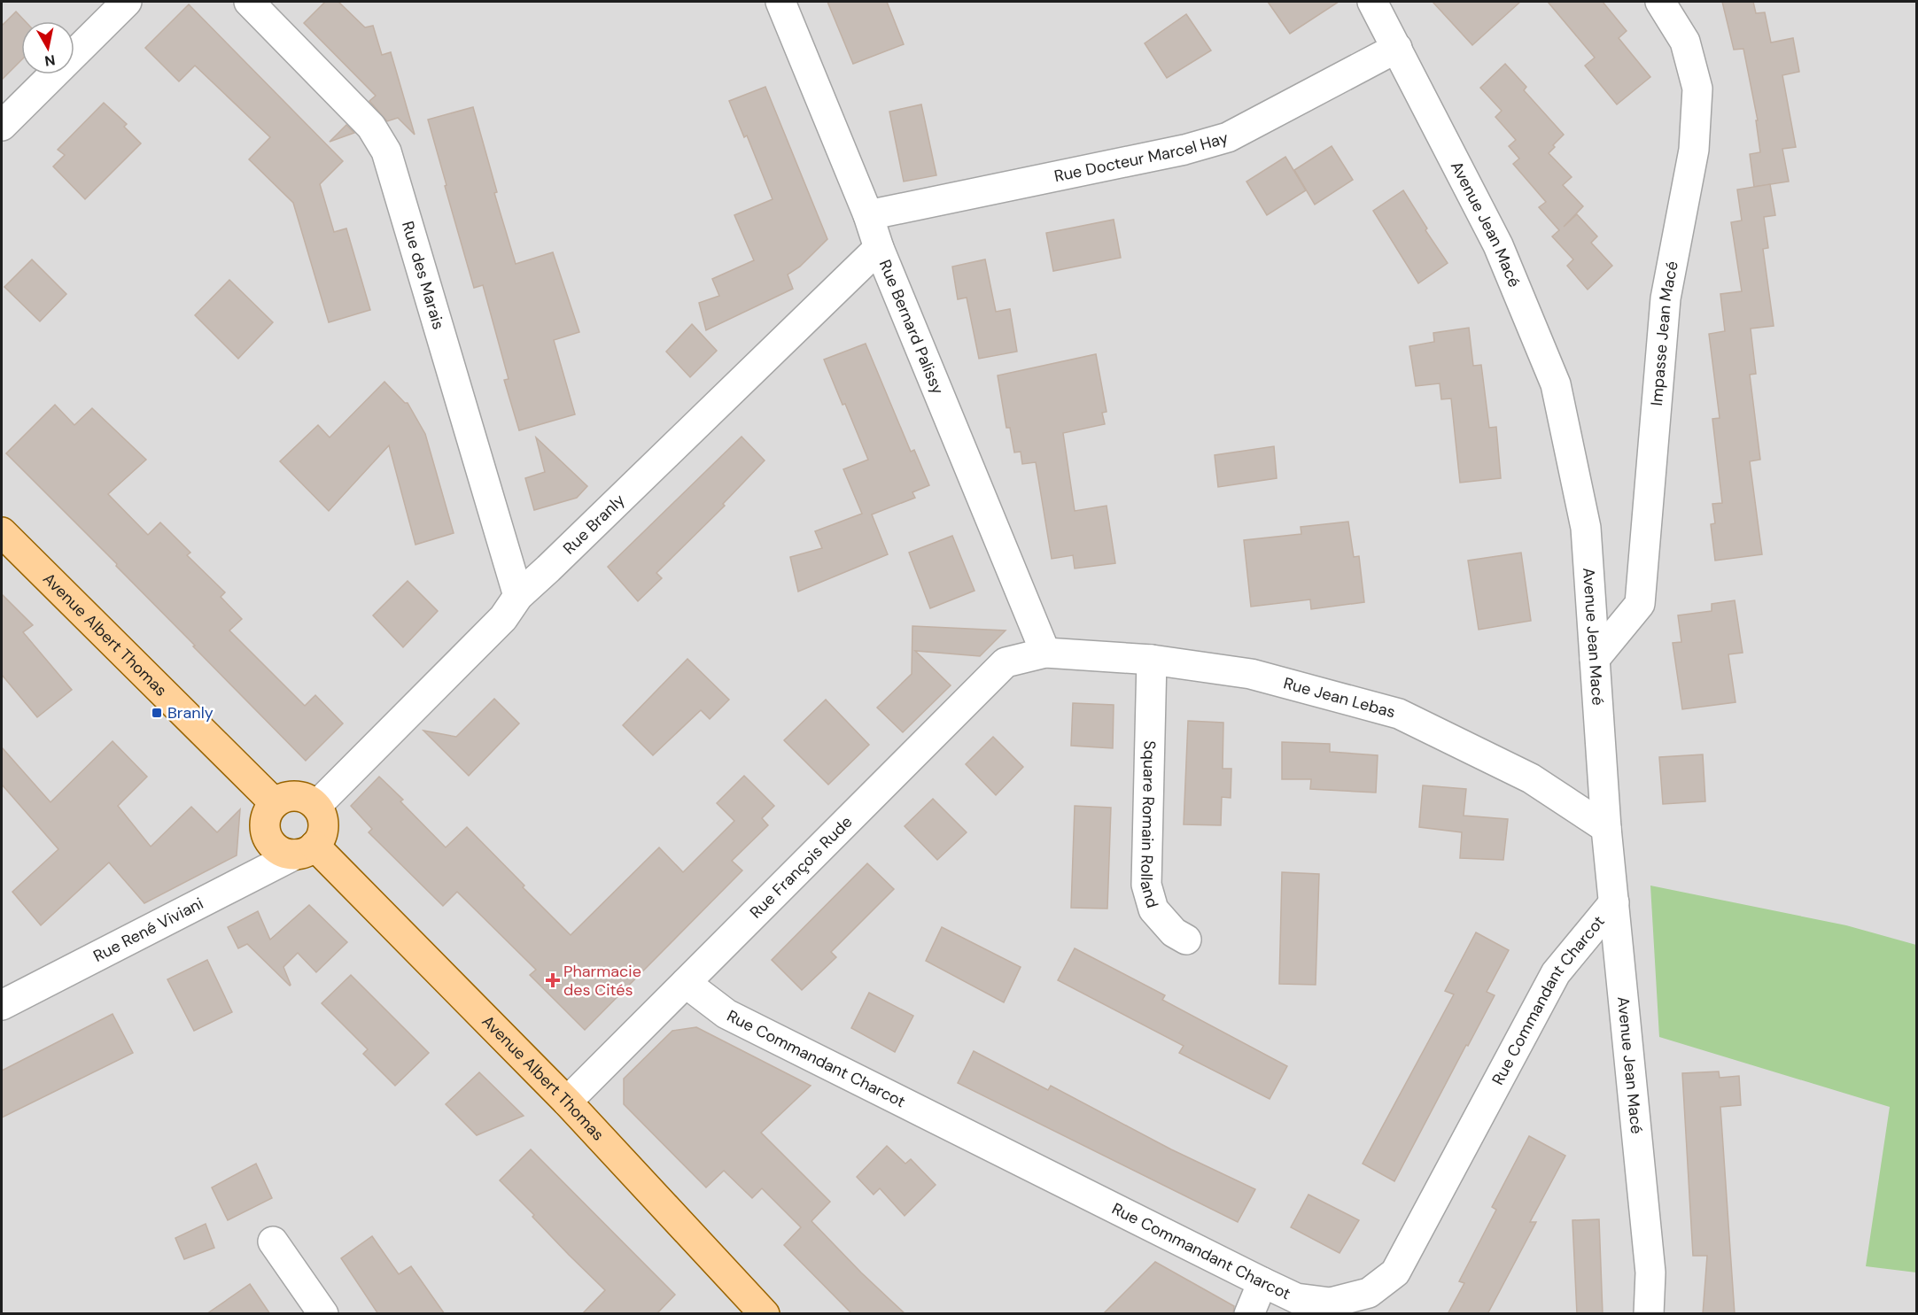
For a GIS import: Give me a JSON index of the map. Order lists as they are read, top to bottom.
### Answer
{
  "streets": {
    "main road": ["Avenue Albert Thomas"],
    "street": [
      "Rue Docteur Marcel Hay",
      "Avenue Jean Macé",
      "Rue des Marais",
      "Rue Bernard Palissy",
      "Impasse Jean Macé",
      "Rue Branly",
      "Rue Jean Lebas",
      "Square Romain Rolland",
      "Rue François Rude",
      "Rue René Viviani",
      "Rue Commandant Charcot"
    ]
  },
  "crossings": [
    ["Rue Docteur Marcel Hay", "Avenue Jean Macé"],
    ["Rue Docteur Marcel Hay", "Rue Bernard Palissy"],
    ["Avenue Jean Macé", "Impasse Jean Macé"],
    ["Avenue Jean Macé", "Rue Jean Lebas"],
    ["Avenue Jean Macé", "Rue Commandant Charcot"],
    ["Rue des Marais", "Rue Branly"],
    ["Rue Bernard Palissy", "Rue Branly"],
    ["Rue Bernard Palissy", "Rue Jean Lebas"],
    ["Rue Bernard Palissy", "Rue François Rude"],
    ["Rue Branly", "Avenue Albert Thomas"],
    ["Rue Branly", "Rue René Viviani"],
    ["Avenue Albert Thomas", "Rue François Rude"],
    ["Avenue Albert Thomas", "Rue René Viviani"],
    ["Rue Jean Lebas", "Square Romain Rolland"],
    ["Rue Jean Lebas", "Rue François Rude"],
    ["Rue François Rude", "Rue Commandant Charcot"]
  ],
  "places": {
    "transit": ["Branly"],
    "health": ["Pharmacie des Cités"]
  },
  "north": "bottom"
}
